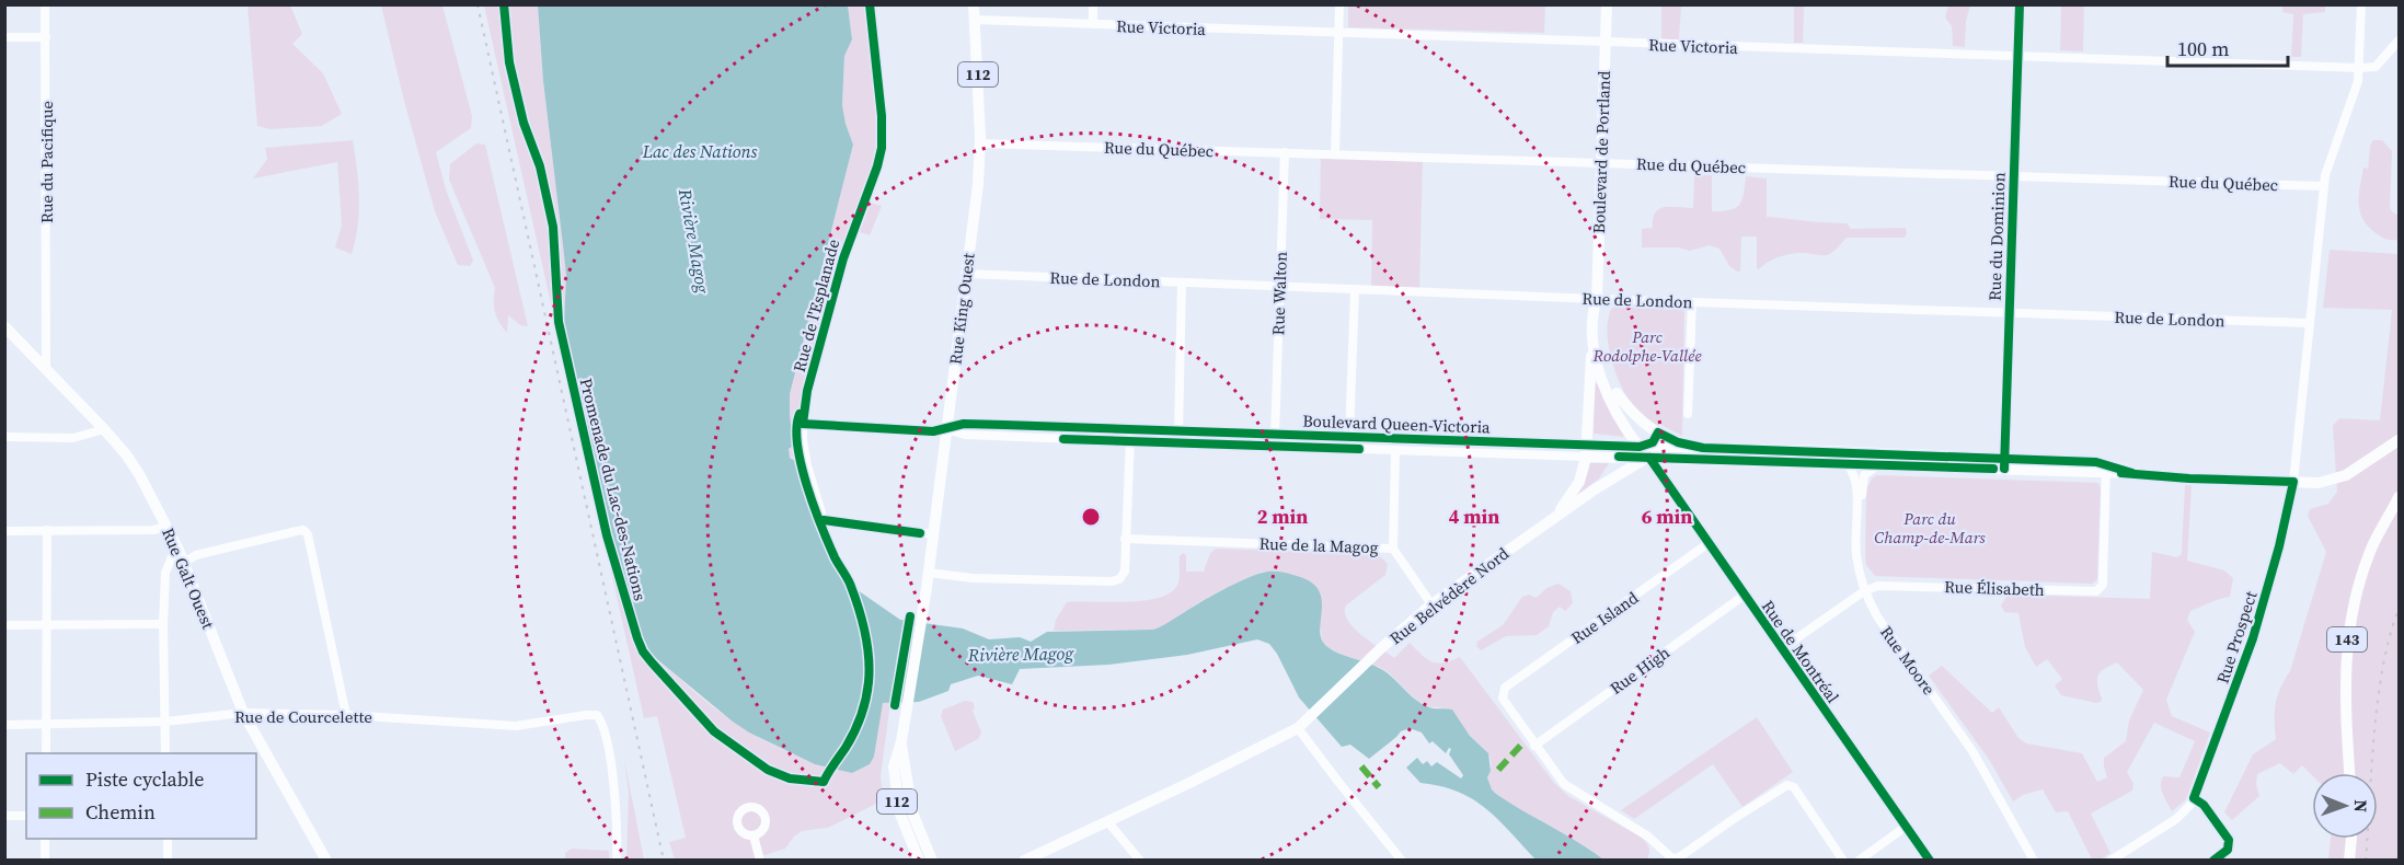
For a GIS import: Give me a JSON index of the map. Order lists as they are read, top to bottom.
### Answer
{
  "streets": {
    "main road": [
      "112",
      "Boulevard de Portland",
      "Rue King Ouest",
      "Boulevard Queen-Victoria",
      "Rue Galt Ouest",
      "Rue Belvédère Nord",
      "143"
    ],
    "street": [
      "Rue Victoria",
      "Rue du Québec",
      "Rue du Pacifique",
      "Rue du Dominion",
      "Rue de London",
      "Rue Walton",
      "Rue de l'Esplanade",
      "Rue de la Magog",
      "Rue Élisabeth",
      "Rue Island",
      "Rue Prospect",
      "Rue de Montréal",
      "Rue Moore",
      "Rue High",
      "Rue de Courcelette"
    ],
    "cycle path": ["Promenade du Lac-des-Nations"]
  },
  "crossings": [
    ["Rue Victoria", "Boulevard de Portland"],
    ["Rue Victoria", "Rue du Dominion"],
    ["Rue Victoria", "Rue King Ouest"],
    ["Rue Victoria", "Rue Prospect"],
    ["112", "Rue King Ouest"],
    ["Rue du Québec", "Boulevard de Portland"],
    ["Rue du Québec", "Rue du Dominion"],
    ["Rue du Québec", "Rue Walton"],
    ["Rue du Québec", "Rue King Ouest"],
    ["Rue du Québec", "Rue Prospect"],
    ["Boulevard de Portland", "Rue de London"],
    ["Boulevard de Portland", "Boulevard Queen-Victoria"],
    ["Boulevard de Portland", "Rue Belvédère Nord"],
    ["Boulevard de Portland", "Rue de Montréal"],
    ["Rue du Pacifique", "Rue Galt Ouest"],
    ["Rue du Dominion", "Rue de London"],
    ["Rue du Dominion", "Boulevard Queen-Victoria"],
    ["Rue de London", "Rue Walton"],
    ["Rue de London", "Rue King Ouest"],
    ["Rue de London", "Rue Prospect"],
    ["Rue Walton", "Boulevard Queen-Victoria"],
    ["Rue de l'Esplanade", "Rue King Ouest"],
    ["Rue King Ouest", "Boulevard Queen-Victoria"],
    ["Boulevard Queen-Victoria", "Rue Élisabeth"],
    ["Boulevard Queen-Victoria", "Rue Belvédère Nord"],
    ["Boulevard Queen-Victoria", "Rue Prospect"],
    ["Boulevard Queen-Victoria", "Rue de Montréal"],
    ["Boulevard Queen-Victoria", "Rue Moore"],
    ["Rue Galt Ouest", "Rue de Courcelette"],
    ["Rue Élisabeth", "Rue de Montréal"],
    ["Rue Élisabeth", "Rue Moore"],
    ["Rue Belvédère Nord", "Rue de Montréal"],
    ["Rue Island", "Rue de Montréal"],
    ["Rue Island", "Rue High"],
    ["Rue de Montréal", "Rue High"]
  ],
  "water": ["Lac des Nations", "Rivière Magog"],
  "parks": ["Parc Rodolphe-Vallée", "Parc du Champ-de-Mars"],
  "legend": ["Piste cyclable", "Chemin"],
  "scale_bar": "100 m",
  "north": "right",
  "rings": ["2 min", "4 min", "6 min"]
}
